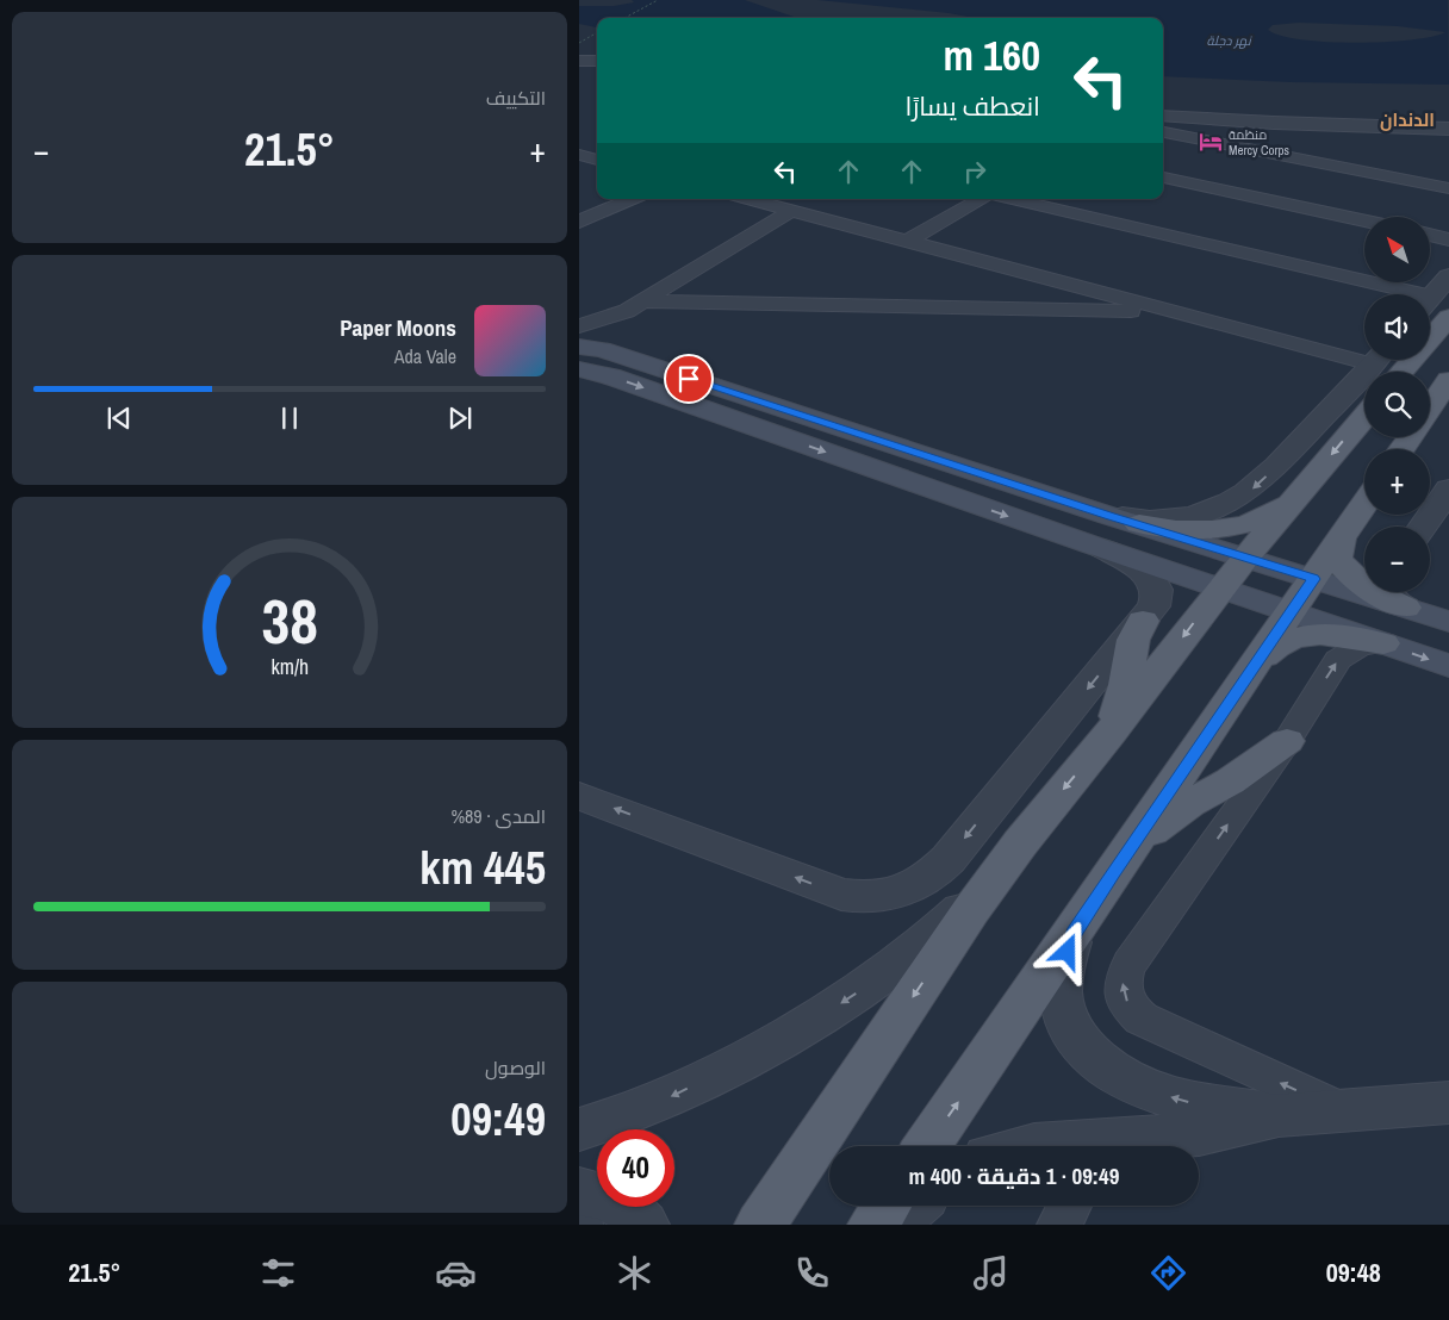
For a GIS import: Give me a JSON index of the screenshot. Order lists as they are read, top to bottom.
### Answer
{
  "districts": ["الدندان"],
  "water": ["نهر دجلة"],
  "places": {
    "hotel": ["منظمة Mercy Corps"]
  },
  "north": "top left",
  "page": {
    "tile": [
      "التكييف",
      ["المدى · 89%", "445 km"],
      ["الوصول", "09:49"]
    ],
    "turn": ["160 m", "انعطف يسارًا"],
    "heat": ["−", "21.5°", "+"],
    "map_buttons": ["+", "−"],
    "song": ["Paper Moons", "Ada Vale"],
    "limit": "40",
    "trip": "09:49 · 1 دقيقة · 400 m",
    "tabs": ["09:48", "21.5°"],
    "gauge": ["38", "km/h"]
  }
}
